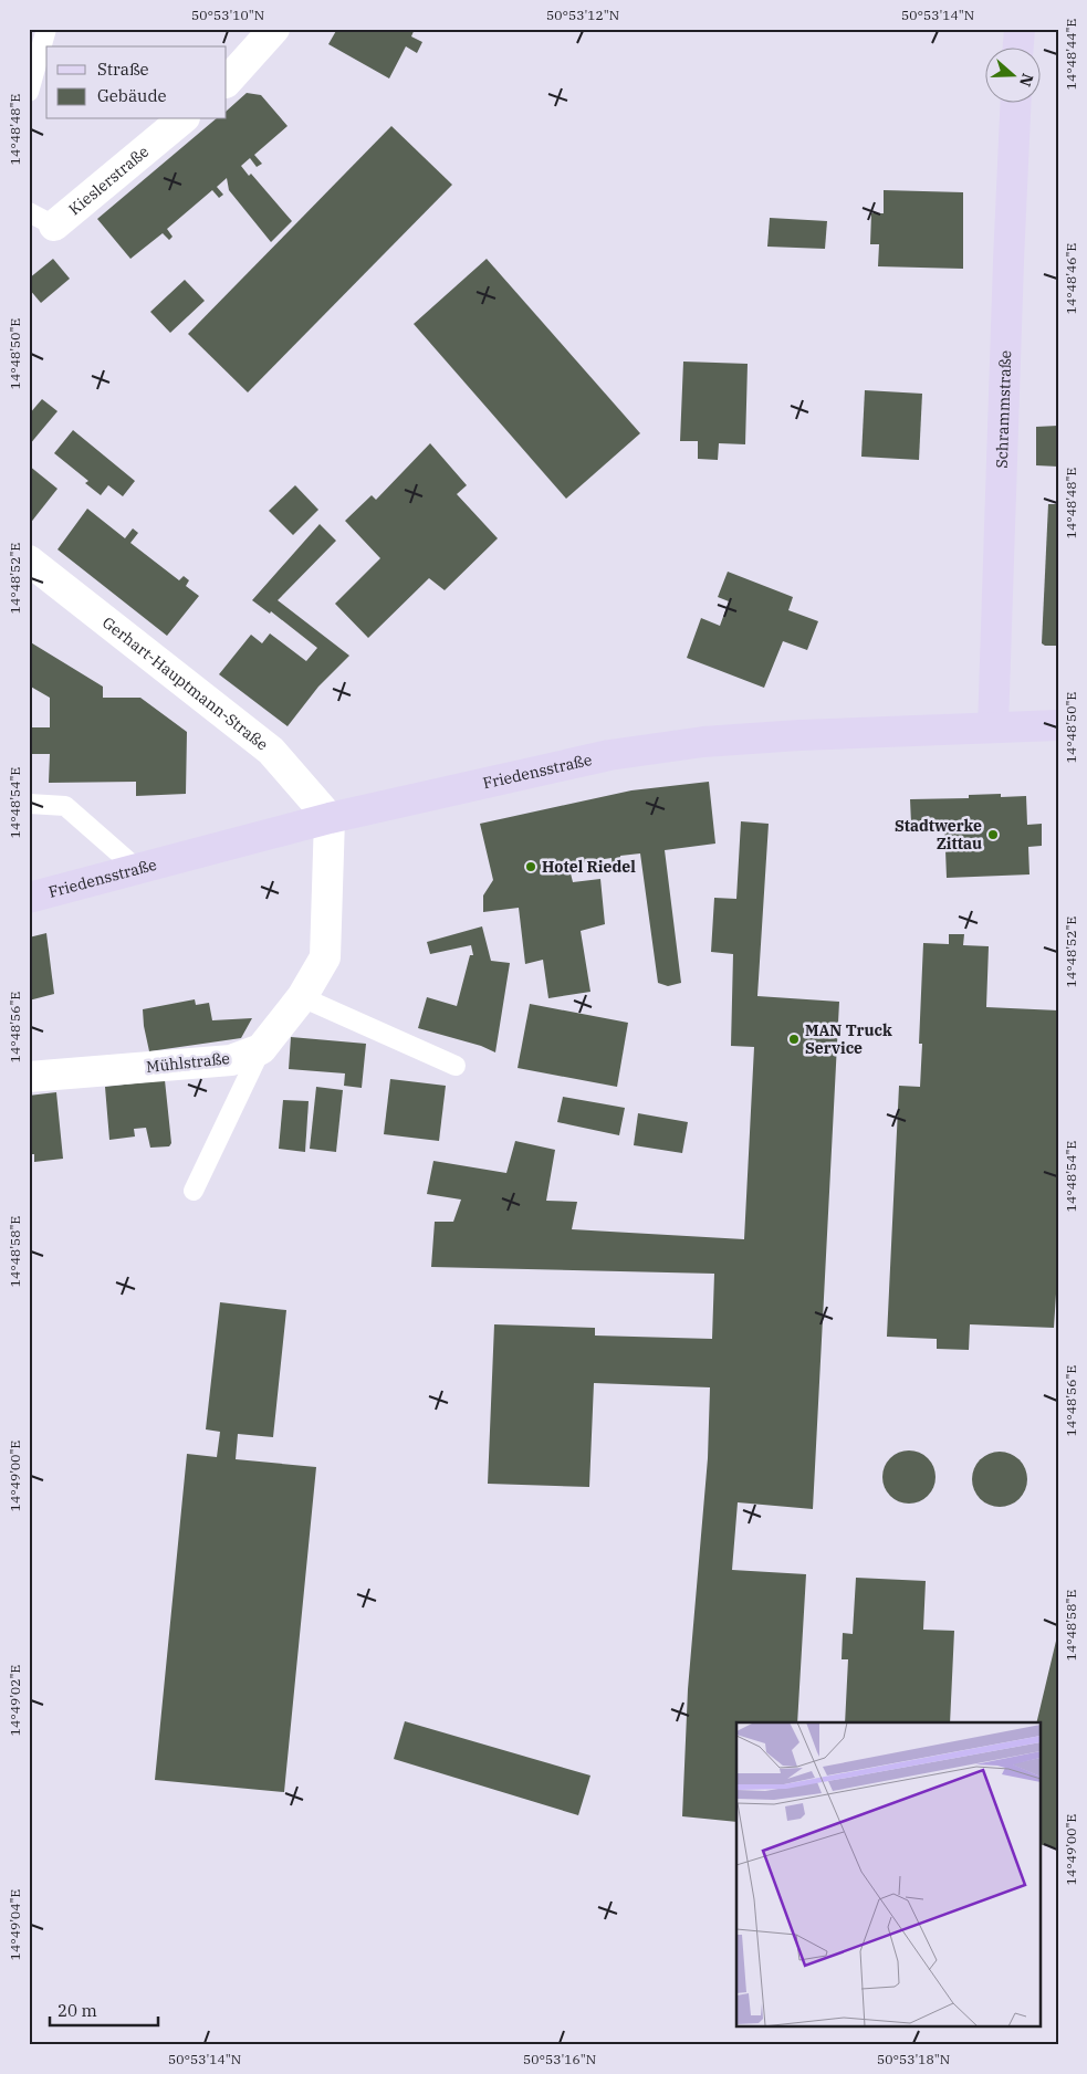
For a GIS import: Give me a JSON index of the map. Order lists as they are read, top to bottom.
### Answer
{
  "streets": {
    "main road": ["Schrammstraße", "Friedensstraße"],
    "street": ["Kieslerstraße", "Gerhart-Hauptmann-Straße", "Mühlstraße"]
  },
  "crossings": [
    ["Schrammstraße", "Friedensstraße"],
    ["Gerhart-Hauptmann-Straße", "Friedensstraße"]
  ],
  "places": ["Stadtwerke Zittau", "Hotel Riedel", "MAN Truck Service"],
  "legend": ["Straße", "Gebäude"],
  "scale_bar": "20 m",
  "north": "right",
  "coordinates": [
    "50°53'10\"N",
    "50°53'12\"N",
    "50°53'14\"N",
    "14°48'44\"E",
    "14°48'48\"E",
    "14°48'46\"E",
    "14°48'50\"E",
    "14°48'52\"E",
    "14°48'54\"E",
    "14°48'56\"E",
    "14°48'58\"E",
    "14°49'00\"E",
    "14°49'02\"E",
    "14°49'04\"E",
    "50°53'16\"N",
    "50°53'18\"N"
  ]
}
